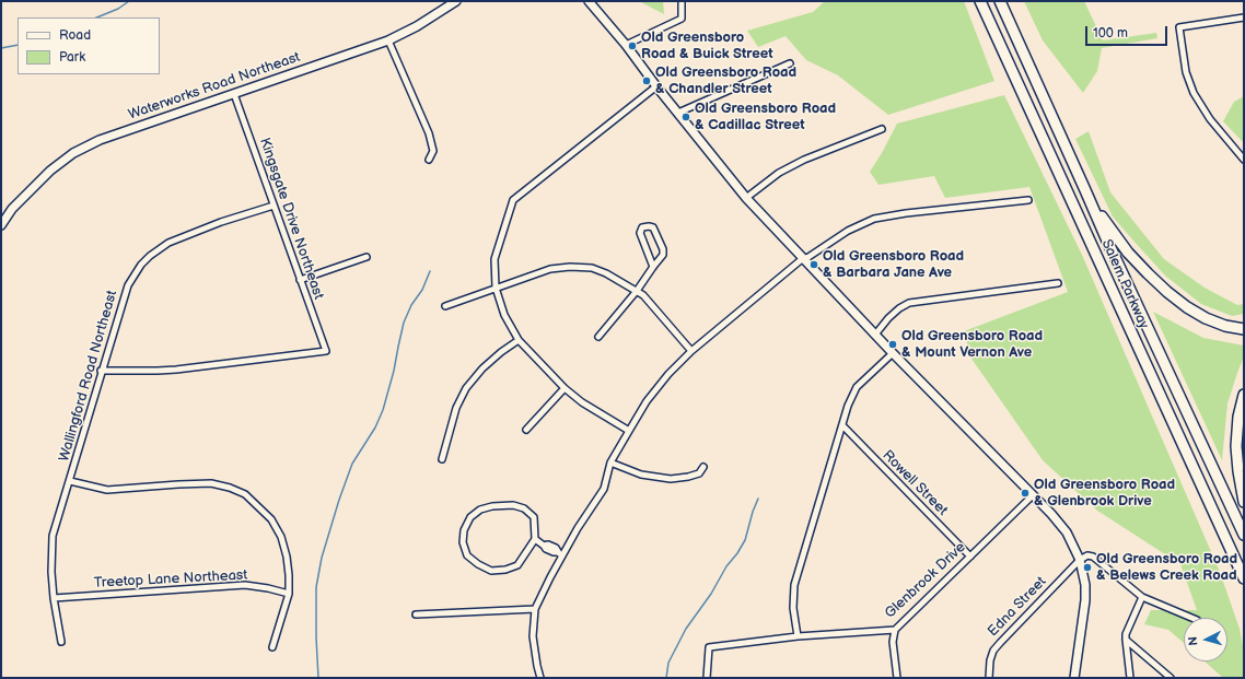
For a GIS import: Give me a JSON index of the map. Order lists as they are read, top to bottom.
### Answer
{
  "streets": {
    "highway": ["Salem Parkway"],
    "street": [
      "Waterworks Road Northeast",
      "Kingsgate Drive Northeast",
      "Wallingford Road Northeast",
      "Rowell Street",
      "Treetop Lane Northeast",
      "Glenbrook Drive",
      "Edna Street"
    ]
  },
  "crossings": [
    ["Waterworks Road Northeast", "Kingsgate Drive Northeast"],
    ["Kingsgate Drive Northeast", "Wallingford Road Northeast"],
    ["Wallingford Road Northeast", "Treetop Lane Northeast"],
    ["Rowell Street", "Glenbrook Drive"]
  ],
  "places": [
    "Old Greensboro Road & Buick Street",
    "Old Greensboro Road & Chandler Street",
    "Old Greensboro Road & Cadillac Street",
    "Old Greensboro Road & Barbara Jane Ave",
    "Old Greensboro Road & Mount Vernon Ave",
    "Old Greensboro Road & Glenbrook Drive",
    "Old Greensboro Road & Belews Creek Road"
  ],
  "legend": ["Road", "Park"],
  "scale_bar": "100 m",
  "north": "left"
}
